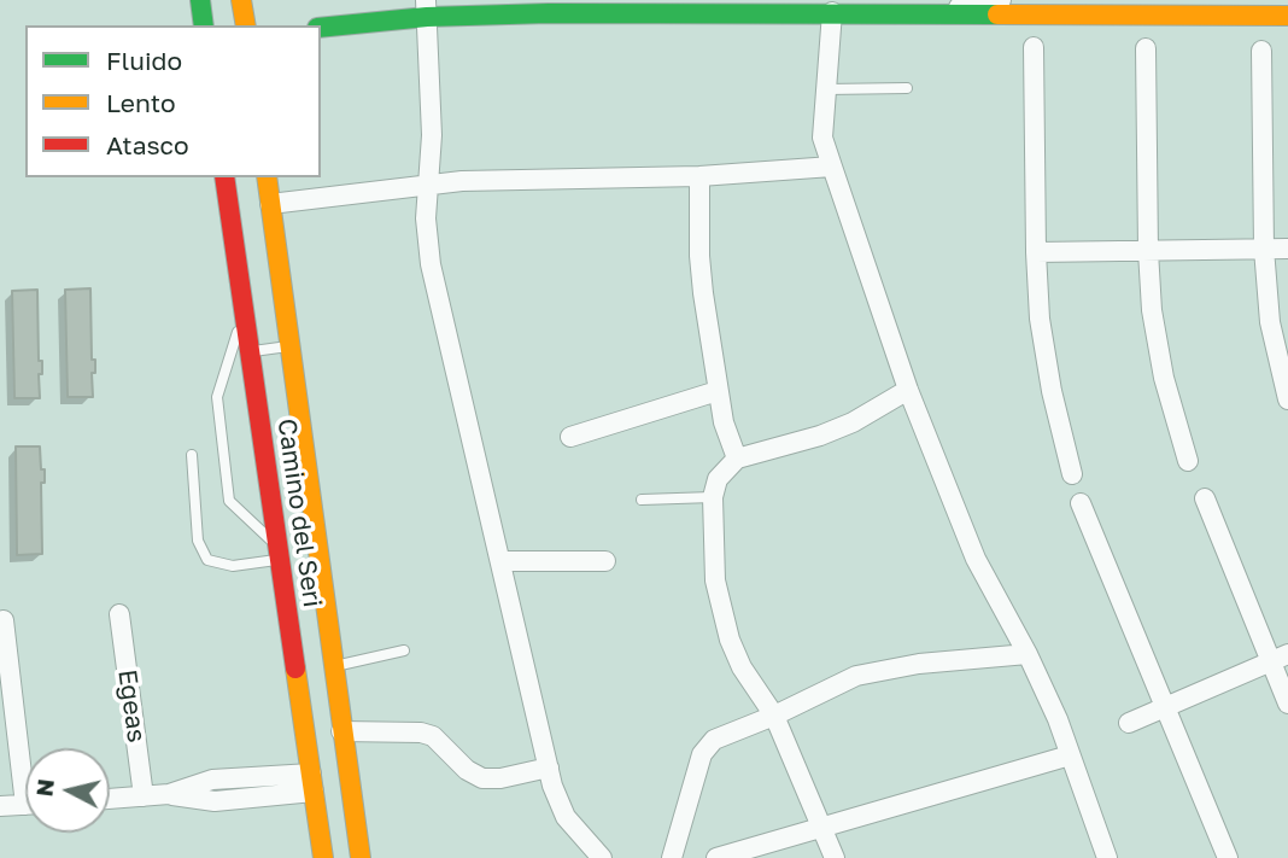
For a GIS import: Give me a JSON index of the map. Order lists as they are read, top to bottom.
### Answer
{
  "streets": {
    "main road": ["Camino del Seri"],
    "street": ["Egeas"]
  },
  "legend": ["Fluido", "Lento", "Atasco"],
  "north": "left"
}
